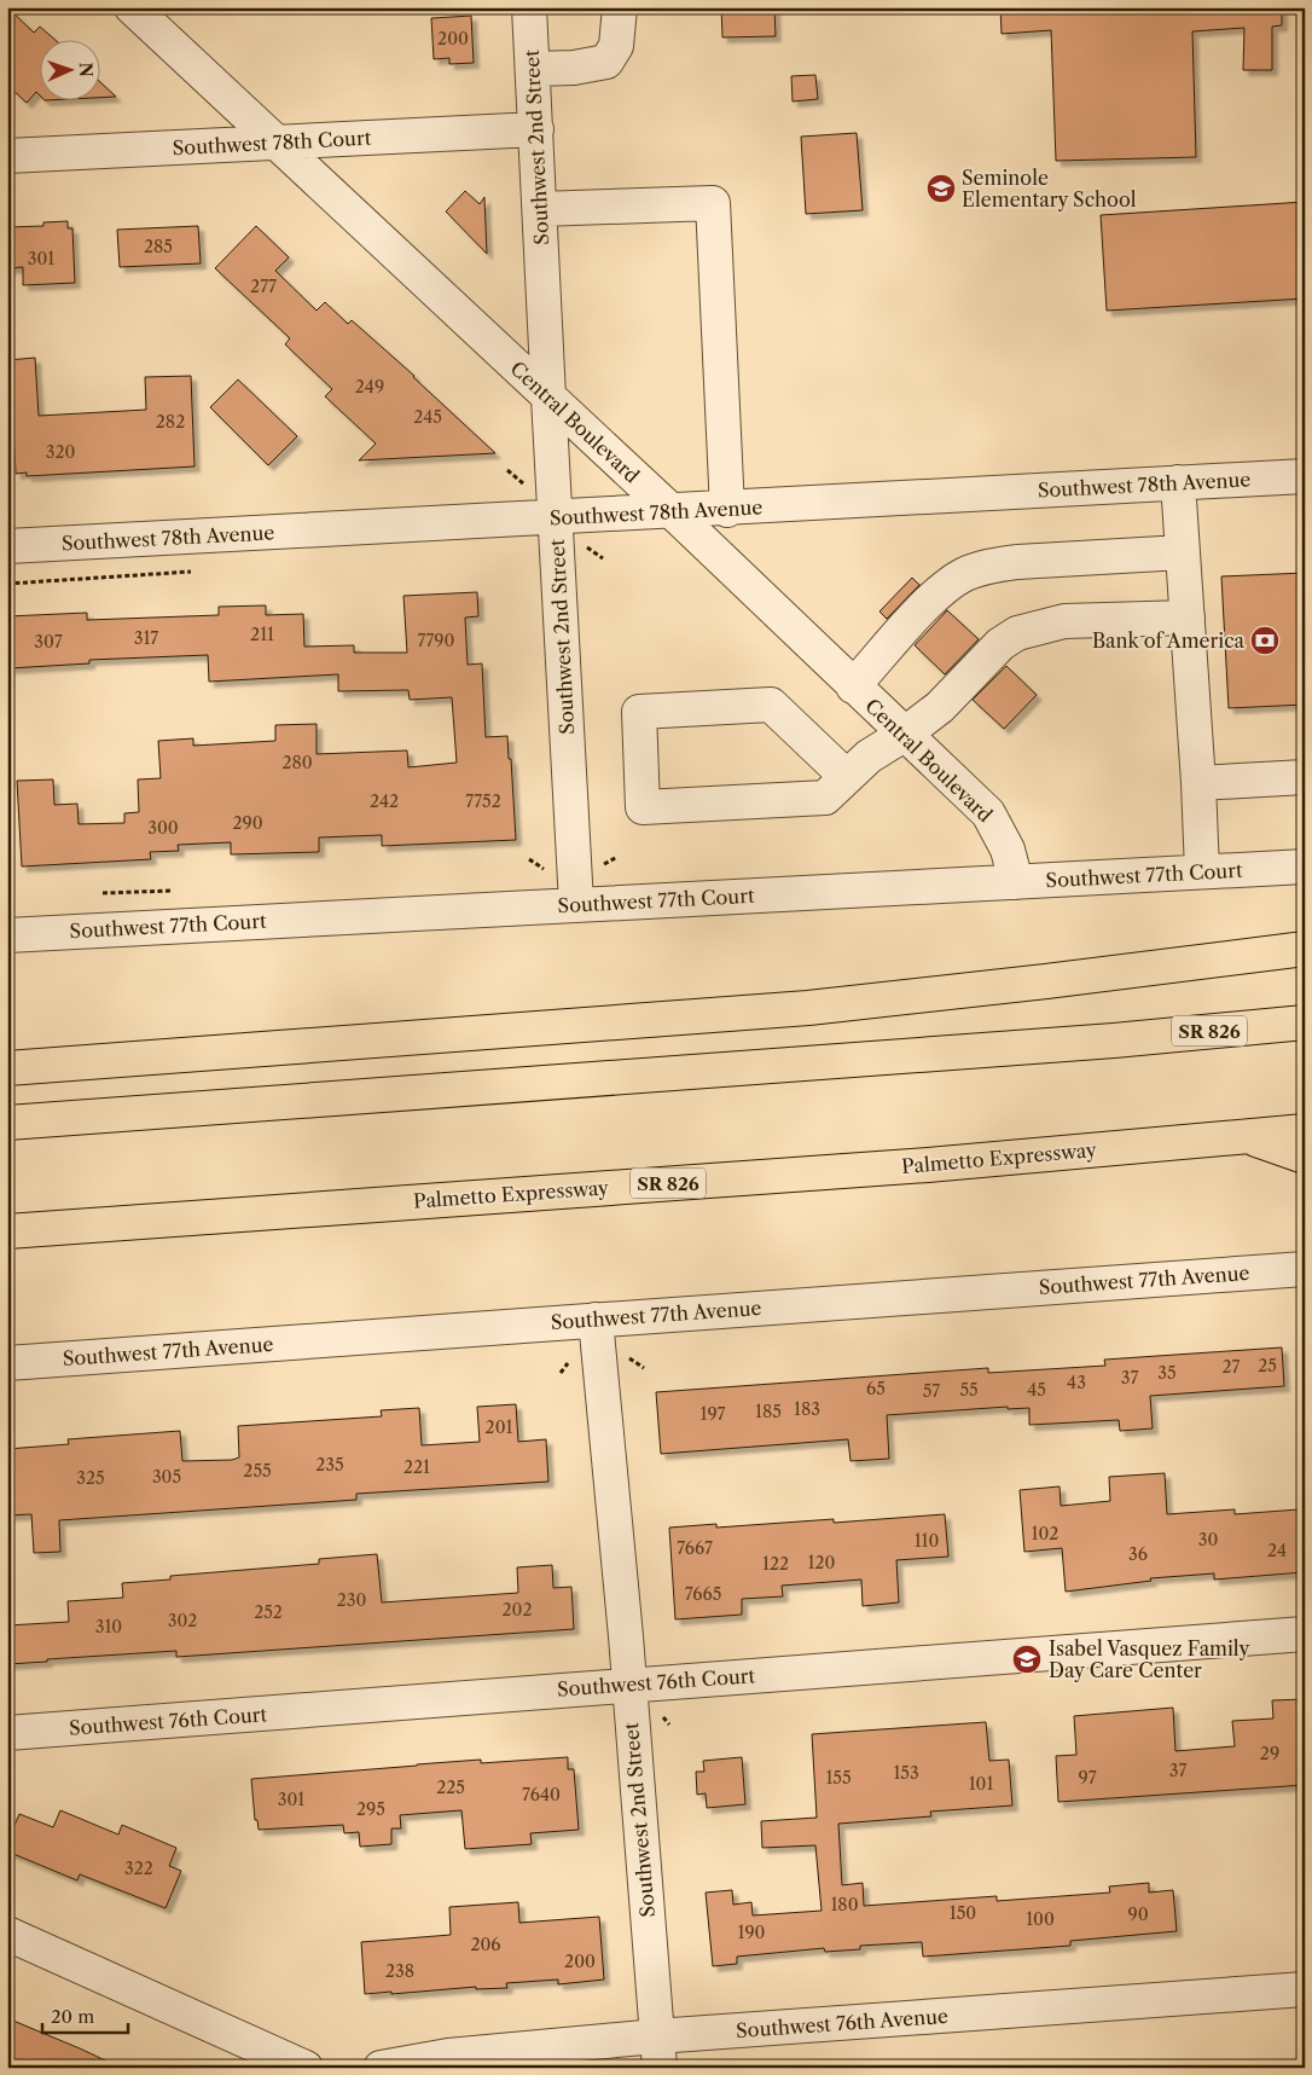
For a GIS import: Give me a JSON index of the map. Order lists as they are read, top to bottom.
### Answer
{
  "streets": {
    "highway": ["SR 826", "Palmetto Expressway"],
    "street": [
      "Southwest 78th Court",
      "Southwest 2nd Street",
      "Central Boulevard",
      "Southwest 78th Avenue",
      "Southwest 77th Court",
      "Southwest 77th Avenue",
      "Southwest 76th Court",
      "Southwest 76th Avenue"
    ]
  },
  "crossings": [
    ["Southwest 78th Court", "Southwest 2nd Street"],
    ["Southwest 78th Court", "Central Boulevard"],
    ["Southwest 2nd Street", "Central Boulevard"],
    ["Southwest 2nd Street", "Southwest 78th Avenue"],
    ["Southwest 2nd Street", "Southwest 77th Court"],
    ["Southwest 2nd Street", "Southwest 77th Avenue"],
    ["Southwest 2nd Street", "Southwest 76th Court"],
    ["Southwest 2nd Street", "Southwest 76th Avenue"],
    ["Central Boulevard", "Southwest 78th Avenue"],
    ["Central Boulevard", "Southwest 77th Court"]
  ],
  "places": {
    "school or university": ["Seminole Elementary School", "Isabel Vasquez Family Day Care Center"],
    "bank": ["Bank of America"]
  },
  "house_numbers": [
    "200",
    "285",
    "301",
    "277",
    "249",
    "245",
    "282",
    "320",
    "211",
    "317",
    "7790",
    "307",
    "280",
    "242",
    "7752",
    "290",
    "300",
    "25",
    "27",
    "35",
    "37",
    "43",
    "65",
    "55",
    "45",
    "57",
    "183",
    "185",
    "197",
    "201",
    "235",
    "221",
    "255",
    "305",
    "325",
    "102",
    "30",
    "110",
    "7667",
    "24",
    "36",
    "120",
    "122",
    "7665",
    "230",
    "202",
    "252",
    "302",
    "310",
    "29",
    "37",
    "153",
    "155",
    "97",
    "101",
    "225",
    "7640",
    "301",
    "295",
    "322",
    "180",
    "150",
    "90",
    "100",
    "190",
    "206",
    "200",
    "238"
  ],
  "scale_bar": "20 m",
  "north": "right"
}
